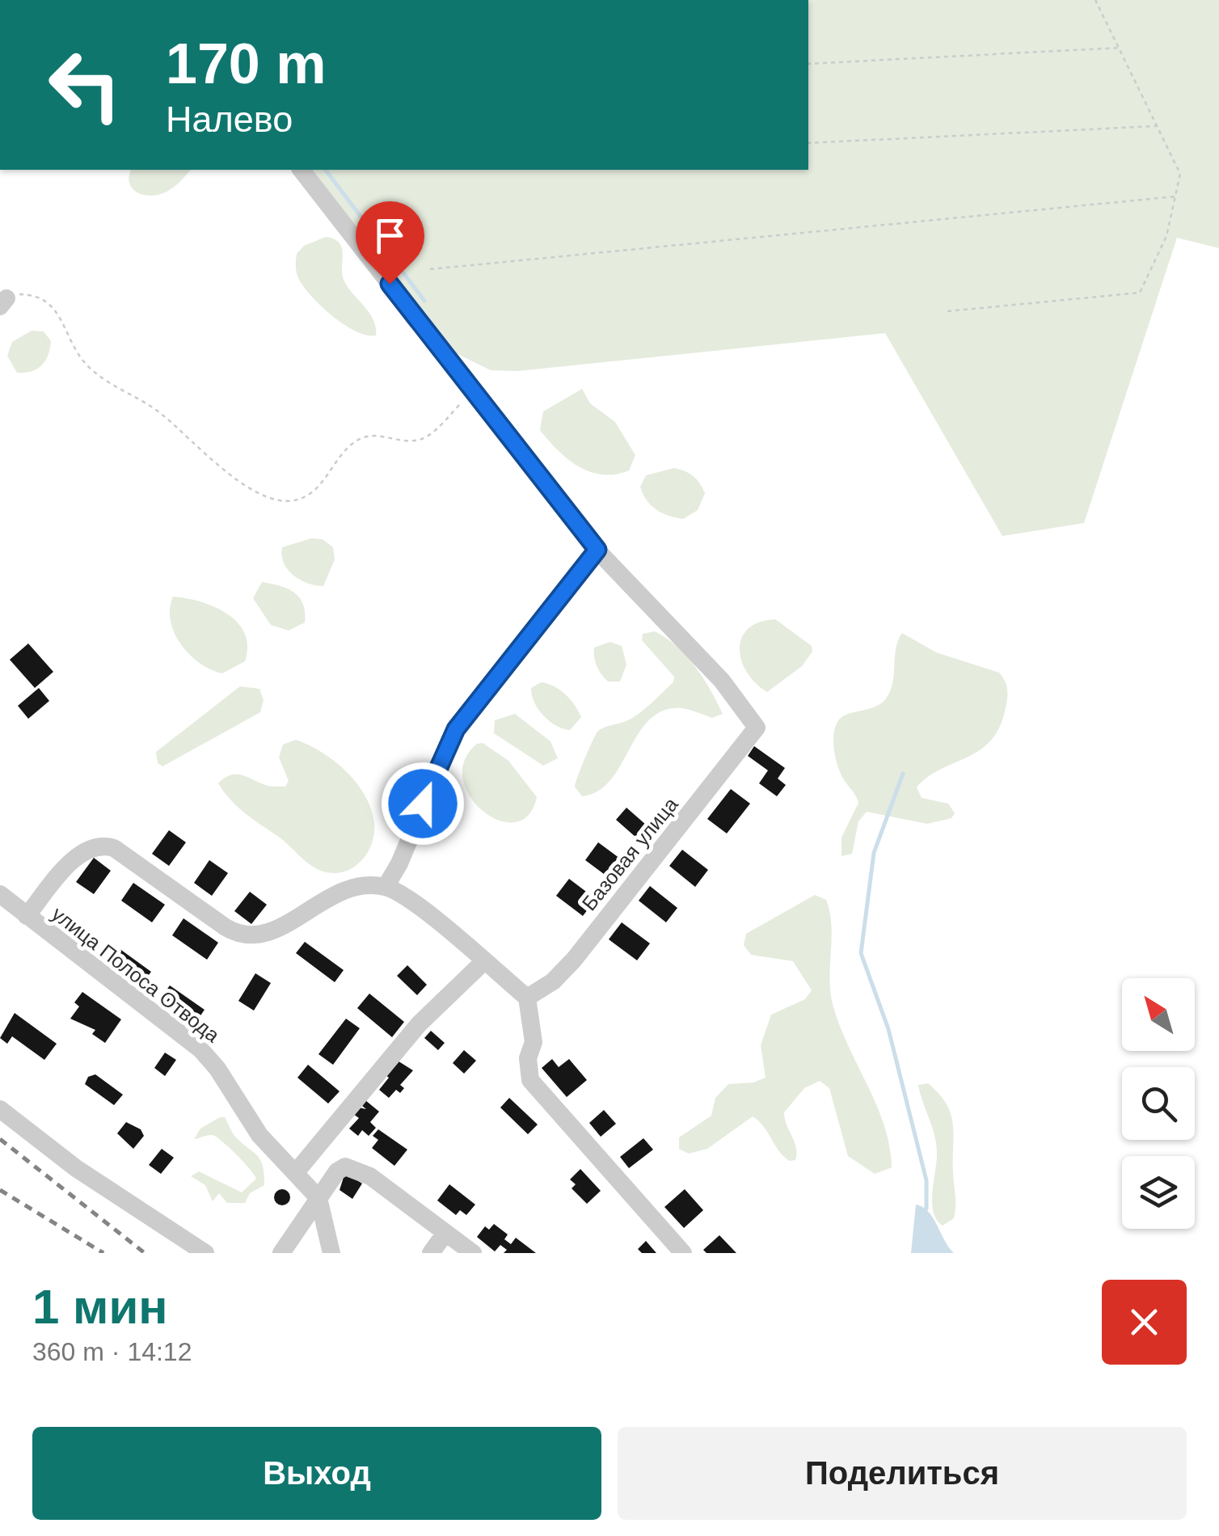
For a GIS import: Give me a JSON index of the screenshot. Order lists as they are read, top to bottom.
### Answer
{
  "streets": {
    "street": ["Базовая улица", "улица Полоса Отвода"]
  },
  "north": "top left",
  "page": {
    "turn": ["170 m", "Налево"],
    "heading": ["1 мин", "360 m · 14:12"],
    "buttons": ["Выход", "Поделиться"]
  }
}
